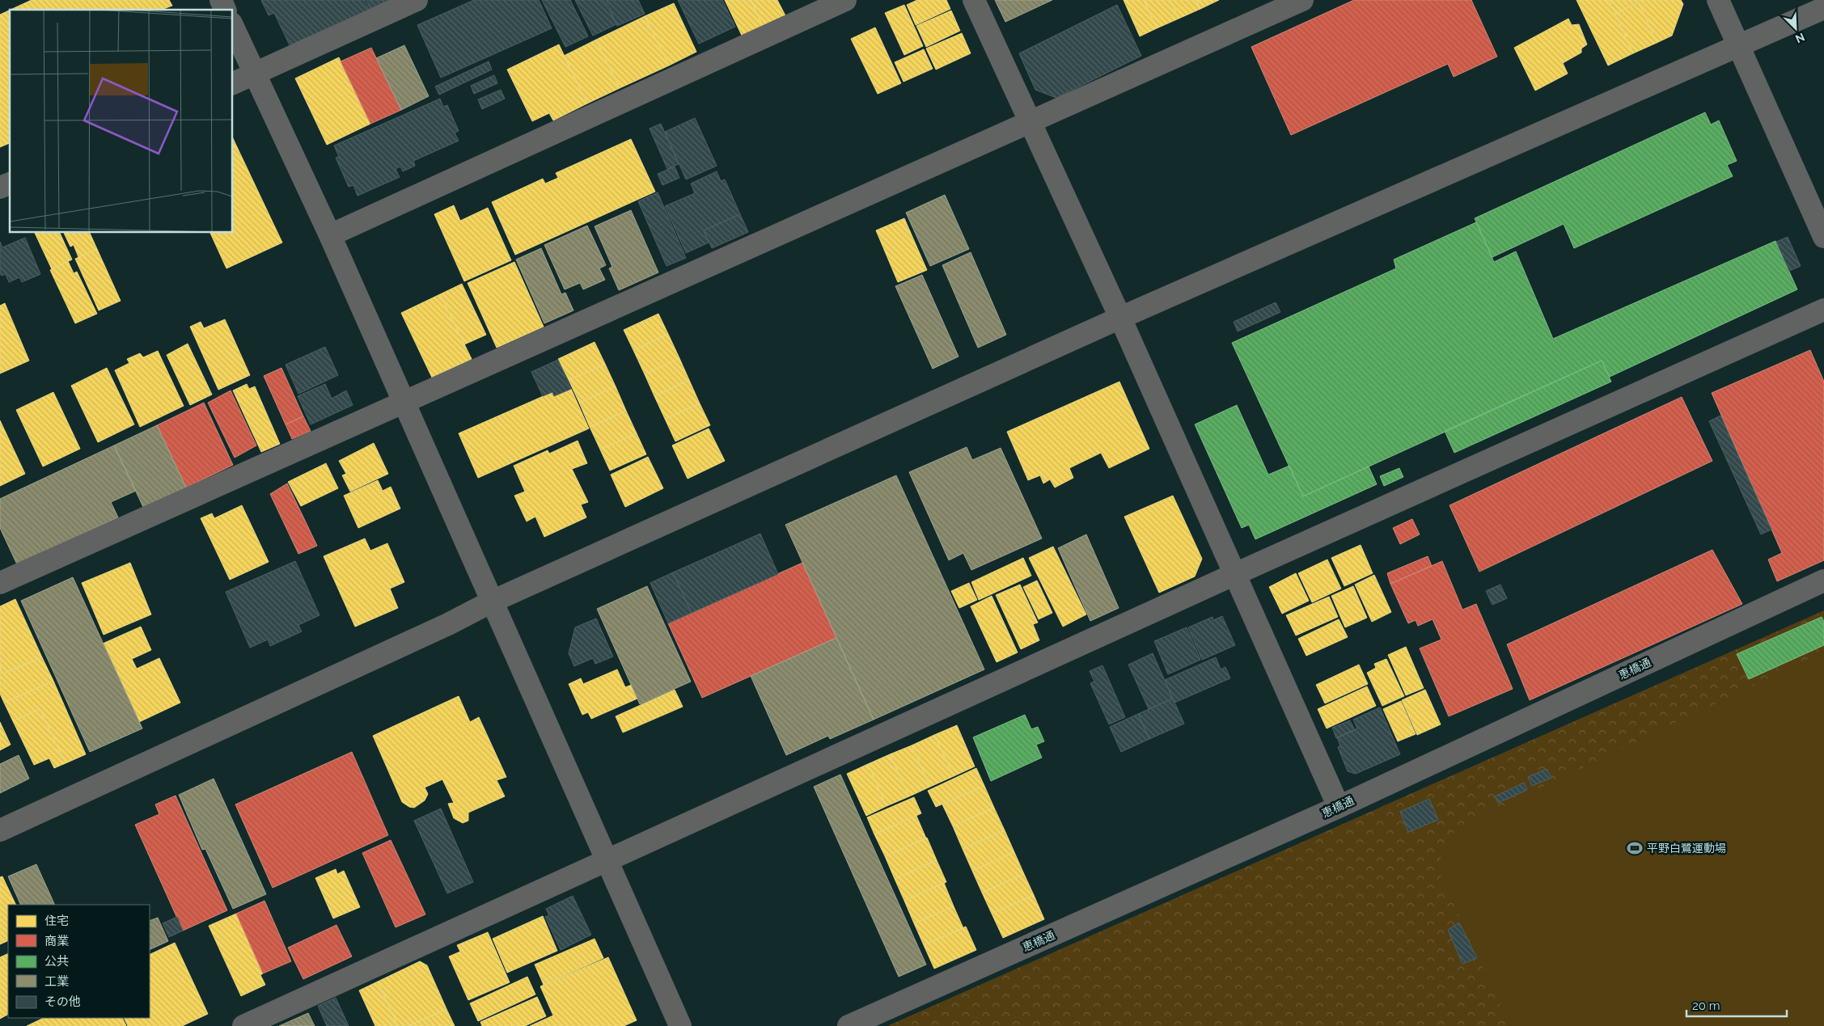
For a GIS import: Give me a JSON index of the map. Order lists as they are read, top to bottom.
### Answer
{
  "streets": {
    "street": ["恵橋通"]
  },
  "places": {
    "sports": ["平野白鷺運動場"]
  },
  "legend": [
    "住宅",
    "商業",
    "公共",
    "工業",
    "その他"
  ],
  "scale_bar": "20 m",
  "north": "bottom right"
}
